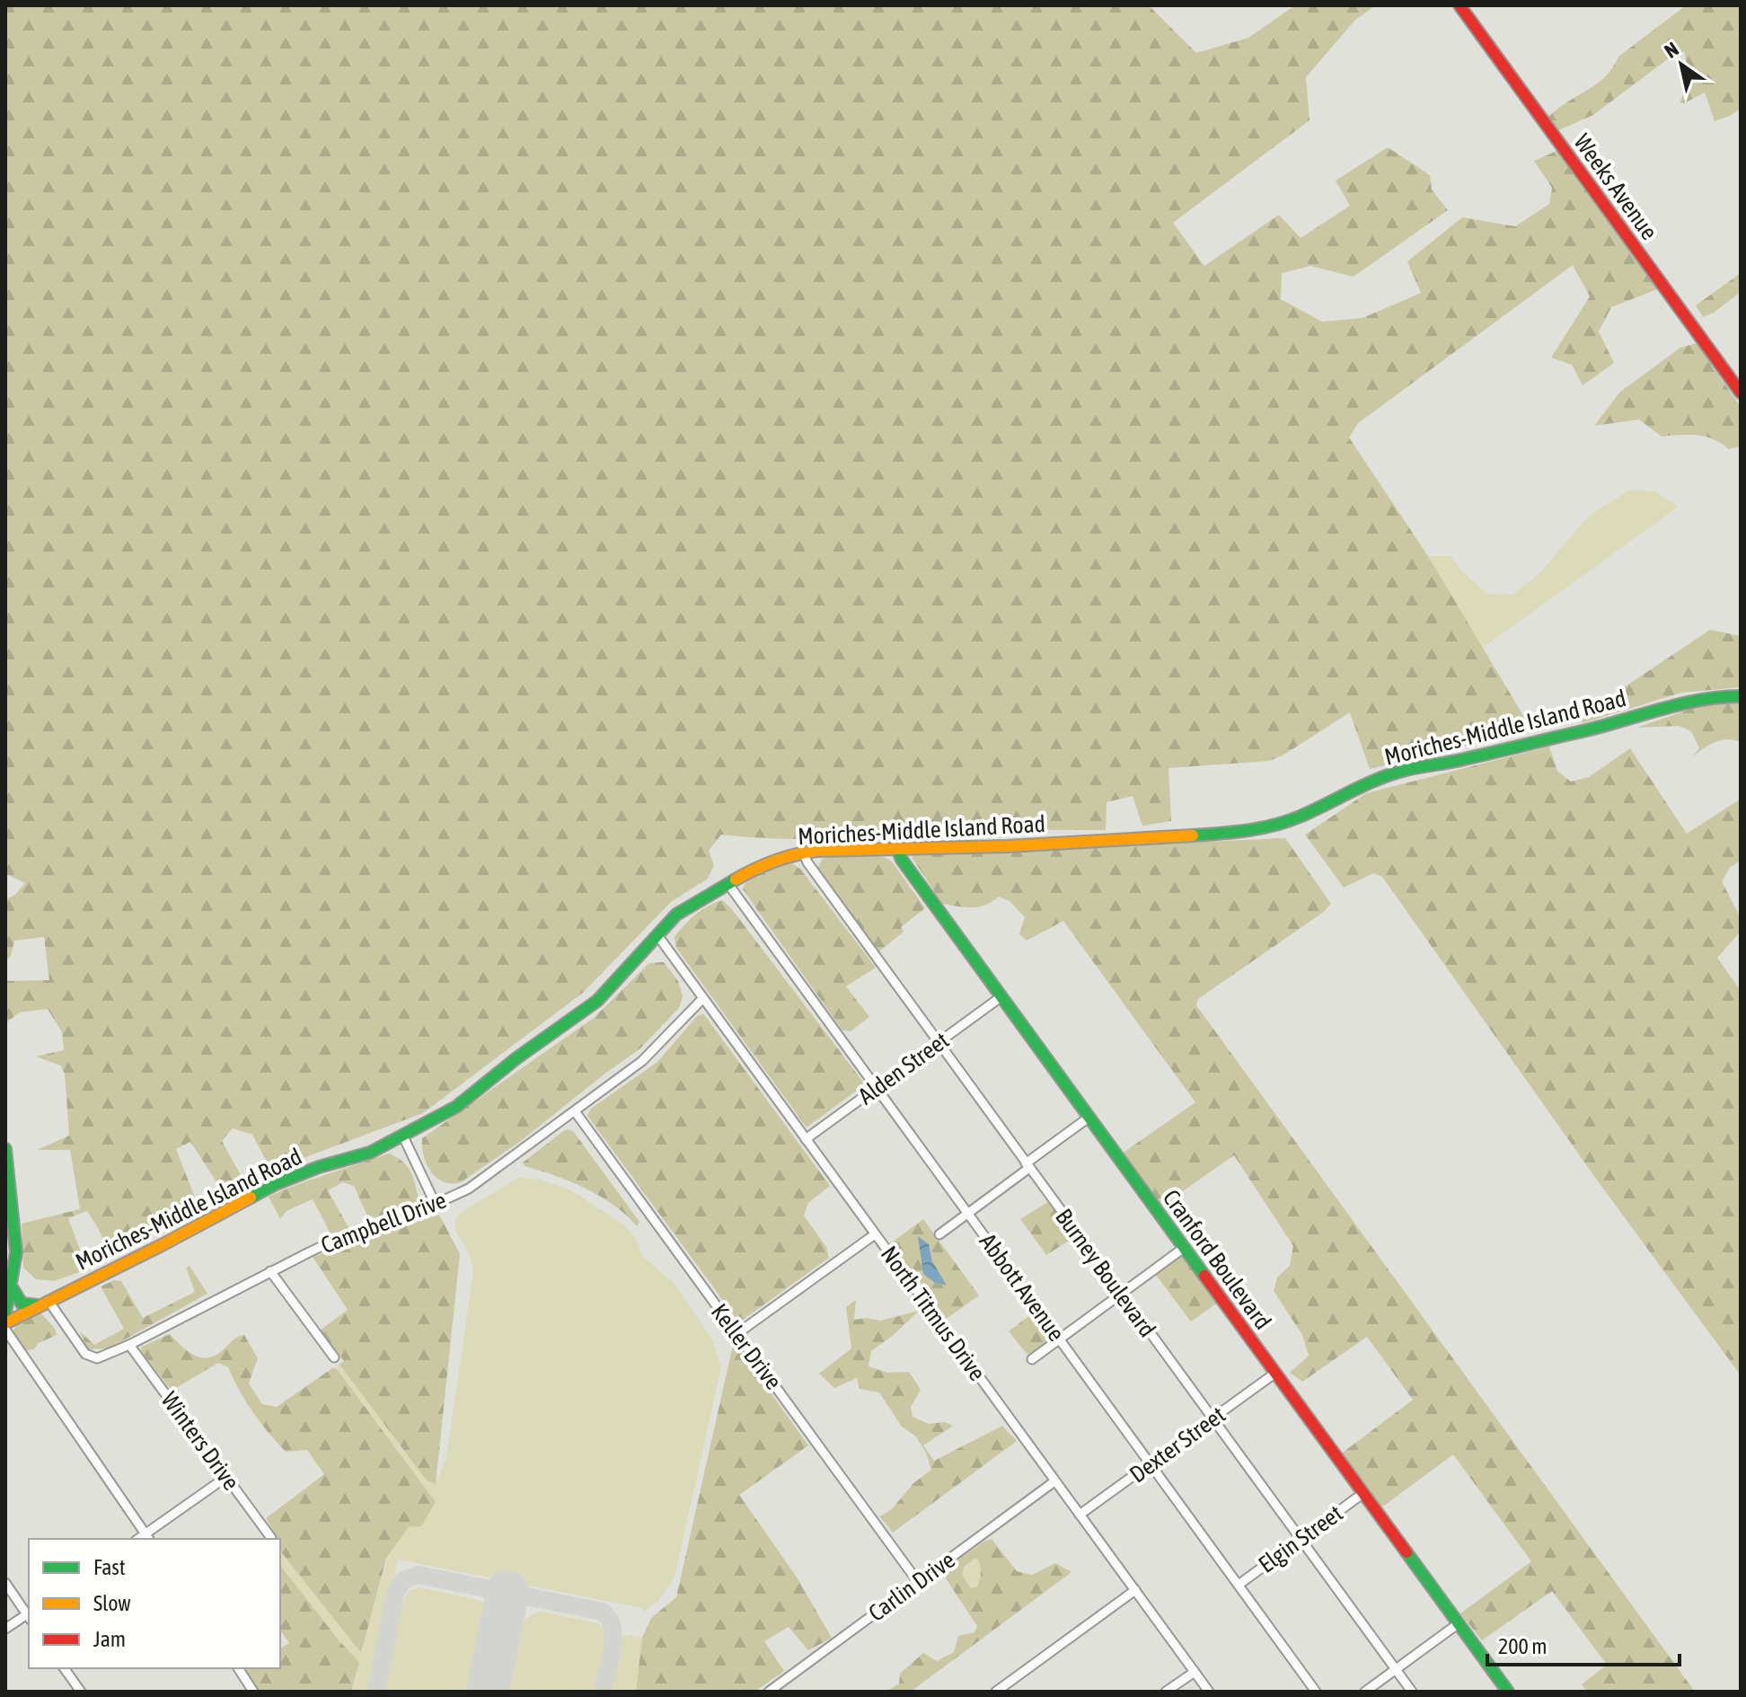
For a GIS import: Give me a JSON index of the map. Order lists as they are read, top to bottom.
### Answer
{
  "streets": {
    "main road": ["Weeks Avenue", "Moriches-Middle Island Road", "Cranford Boulevard"],
    "street": [
      "Alden Street",
      "Campbell Drive",
      "Burney Boulevard",
      "Abbott Avenue",
      "North Titmus Drive",
      "Keller Drive",
      "Winters Drive",
      "Dexter Street",
      "Elgin Street",
      "Carlin Drive"
    ]
  },
  "crossings": [
    ["Moriches-Middle Island Road", "Campbell Drive"],
    ["Moriches-Middle Island Road", "Cranford Boulevard"],
    ["Moriches-Middle Island Road", "Burney Boulevard"],
    ["Moriches-Middle Island Road", "Abbott Avenue"],
    ["Moriches-Middle Island Road", "North Titmus Drive"],
    ["Alden Street", "Cranford Boulevard"],
    ["Alden Street", "Burney Boulevard"],
    ["Alden Street", "Abbott Avenue"],
    ["Alden Street", "North Titmus Drive"],
    ["Campbell Drive", "North Titmus Drive"],
    ["Campbell Drive", "Keller Drive"],
    ["Campbell Drive", "Winters Drive"],
    ["Cranford Boulevard", "Dexter Street"],
    ["Cranford Boulevard", "Elgin Street"],
    ["Burney Boulevard", "Dexter Street"],
    ["Burney Boulevard", "Elgin Street"],
    ["Abbott Avenue", "Dexter Street"],
    ["Abbott Avenue", "Elgin Street"],
    ["North Titmus Drive", "Dexter Street"],
    ["North Titmus Drive", "Carlin Drive"],
    ["Keller Drive", "Carlin Drive"]
  ],
  "legend": ["Fast", "Slow", "Jam"],
  "scale_bar": "200 m",
  "north": "top left"
}
